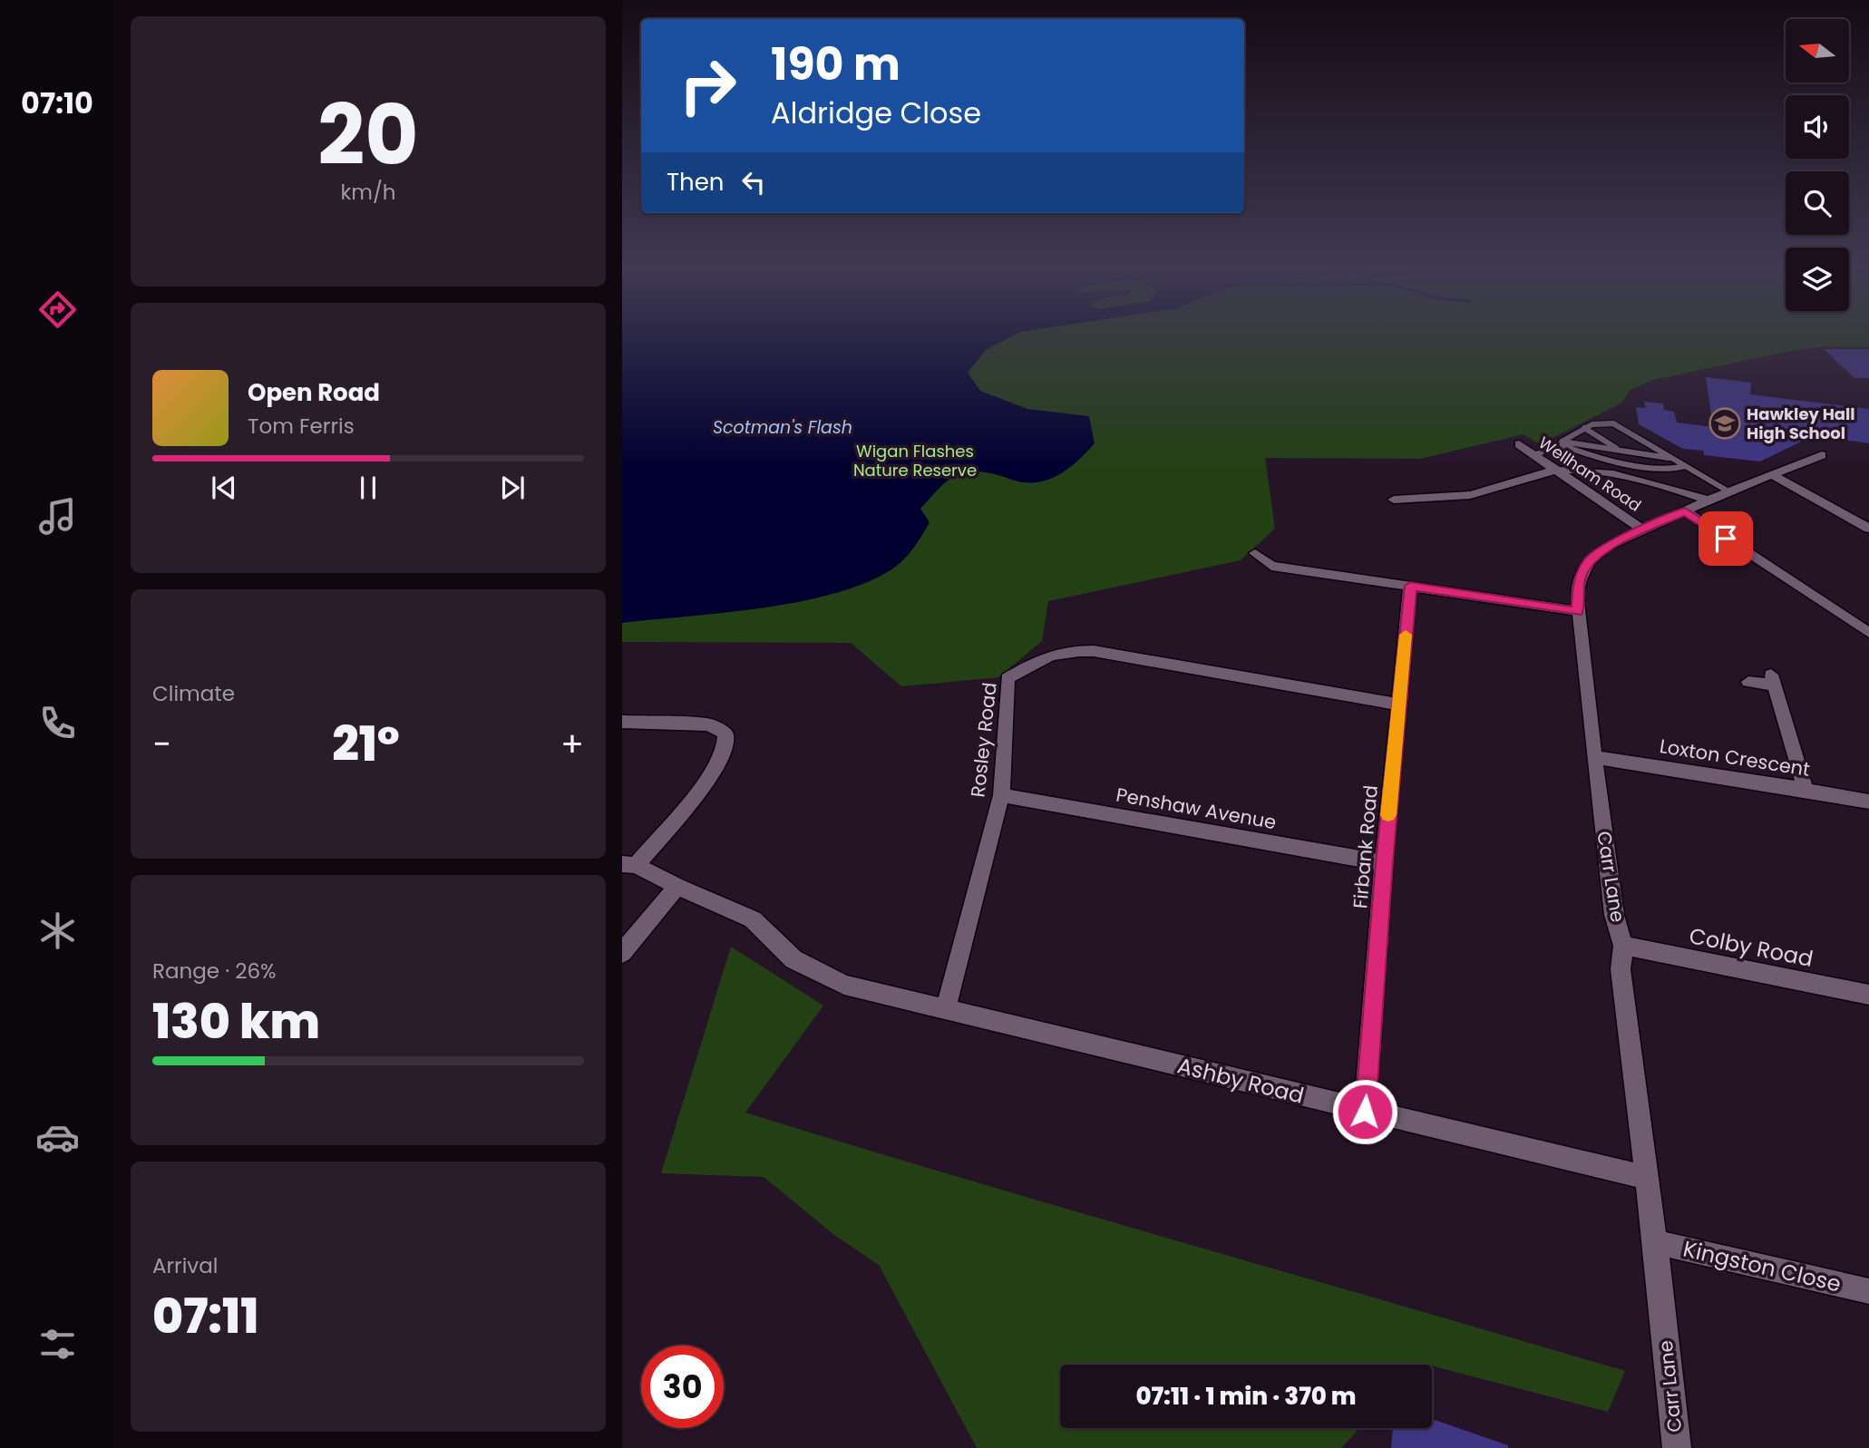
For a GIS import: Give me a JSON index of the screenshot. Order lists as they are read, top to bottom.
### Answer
{
  "streets": {
    "street": [
      "Wellham Road",
      "Rosley Road",
      "Loxton Crescent",
      "Penshaw Avenue",
      "Firbank Road",
      "Carr Lane",
      "Colby Road",
      "Ashby Road",
      "Kingston Close"
    ]
  },
  "crossings": [
    ["Wellham Road", "Carr Lane"],
    ["Rosley Road", "Penshaw Avenue"],
    ["Rosley Road", "Firbank Road"],
    ["Rosley Road", "Ashby Road"],
    ["Loxton Crescent", "Carr Lane"],
    ["Penshaw Avenue", "Firbank Road"],
    ["Firbank Road", "Ashby Road"],
    ["Carr Lane", "Colby Road"],
    ["Carr Lane", "Ashby Road"],
    ["Carr Lane", "Kingston Close"]
  ],
  "water": ["Scotman's Flash"],
  "parks": ["Wigan Flashes Nature Reserve"],
  "places": {
    "school or university": ["Hawkley Hall High School"]
  },
  "north": "left",
  "page": {
    "tabs": "07:10",
    "tile": [
      ["20", "km/h"],
      "Climate",
      ["Range · 26%", "130 km"],
      ["Arrival", "07:11"]
    ],
    "turn": ["190 m", "Aldridge Close"],
    "then": "Then",
    "song": ["Open Road", "Tom Ferris"],
    "heat": ["−", "21°", "+"],
    "limit": "30",
    "trip": "07:11 · 1 min · 370 m"
  }
}
